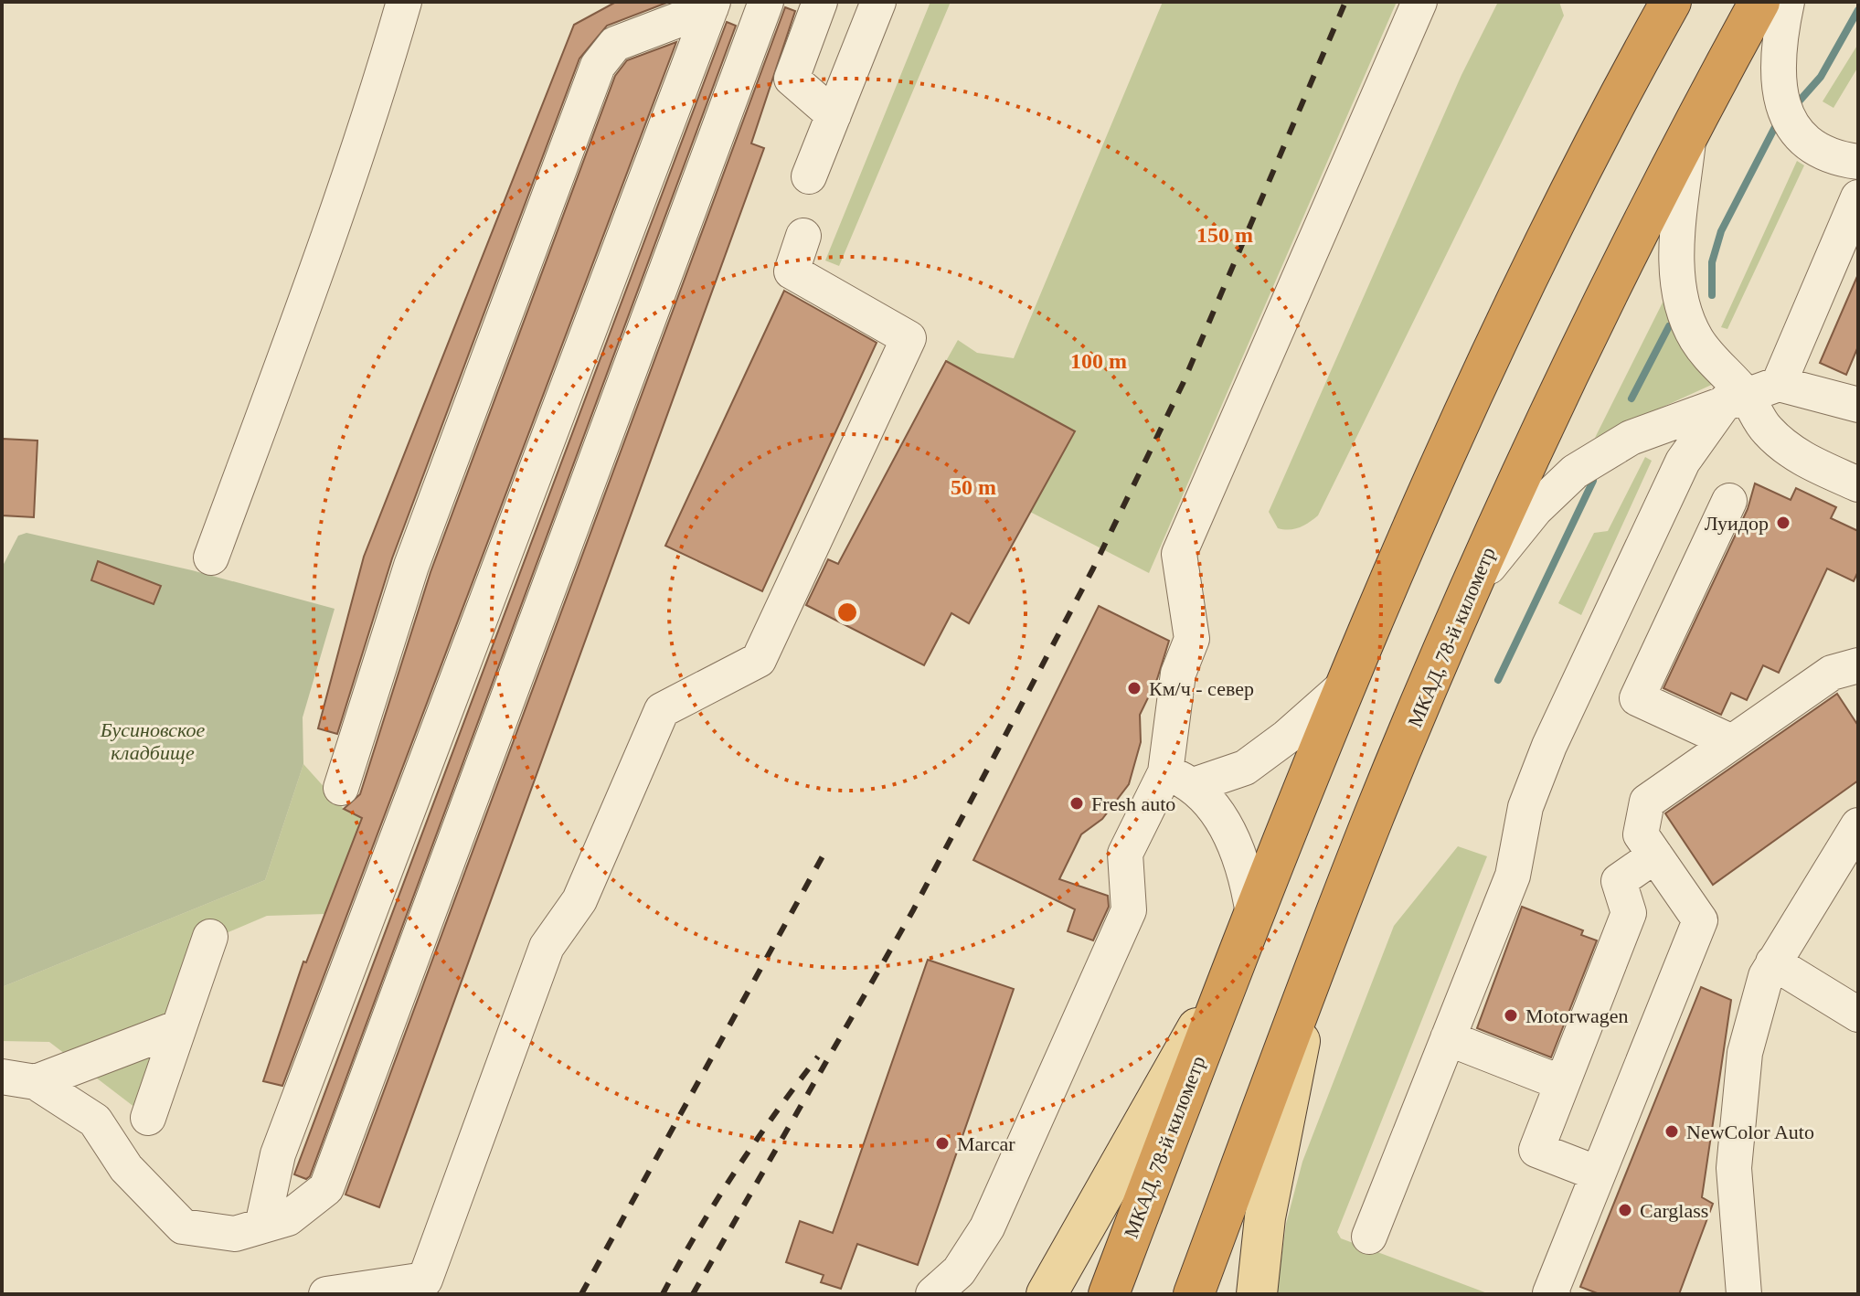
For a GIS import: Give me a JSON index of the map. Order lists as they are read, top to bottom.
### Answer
{
  "streets": {
    "highway": ["МКАД, 78-й километр"]
  },
  "parks": ["Бусиновское кладбище"],
  "places": [
    "Луидор",
    "Км/ч - север",
    "Fresh auto",
    "Motorwagen",
    "NewColor Auto",
    "Marcar",
    "Carglass"
  ],
  "rings": ["150 m", "100 m", "50 m"]
}
